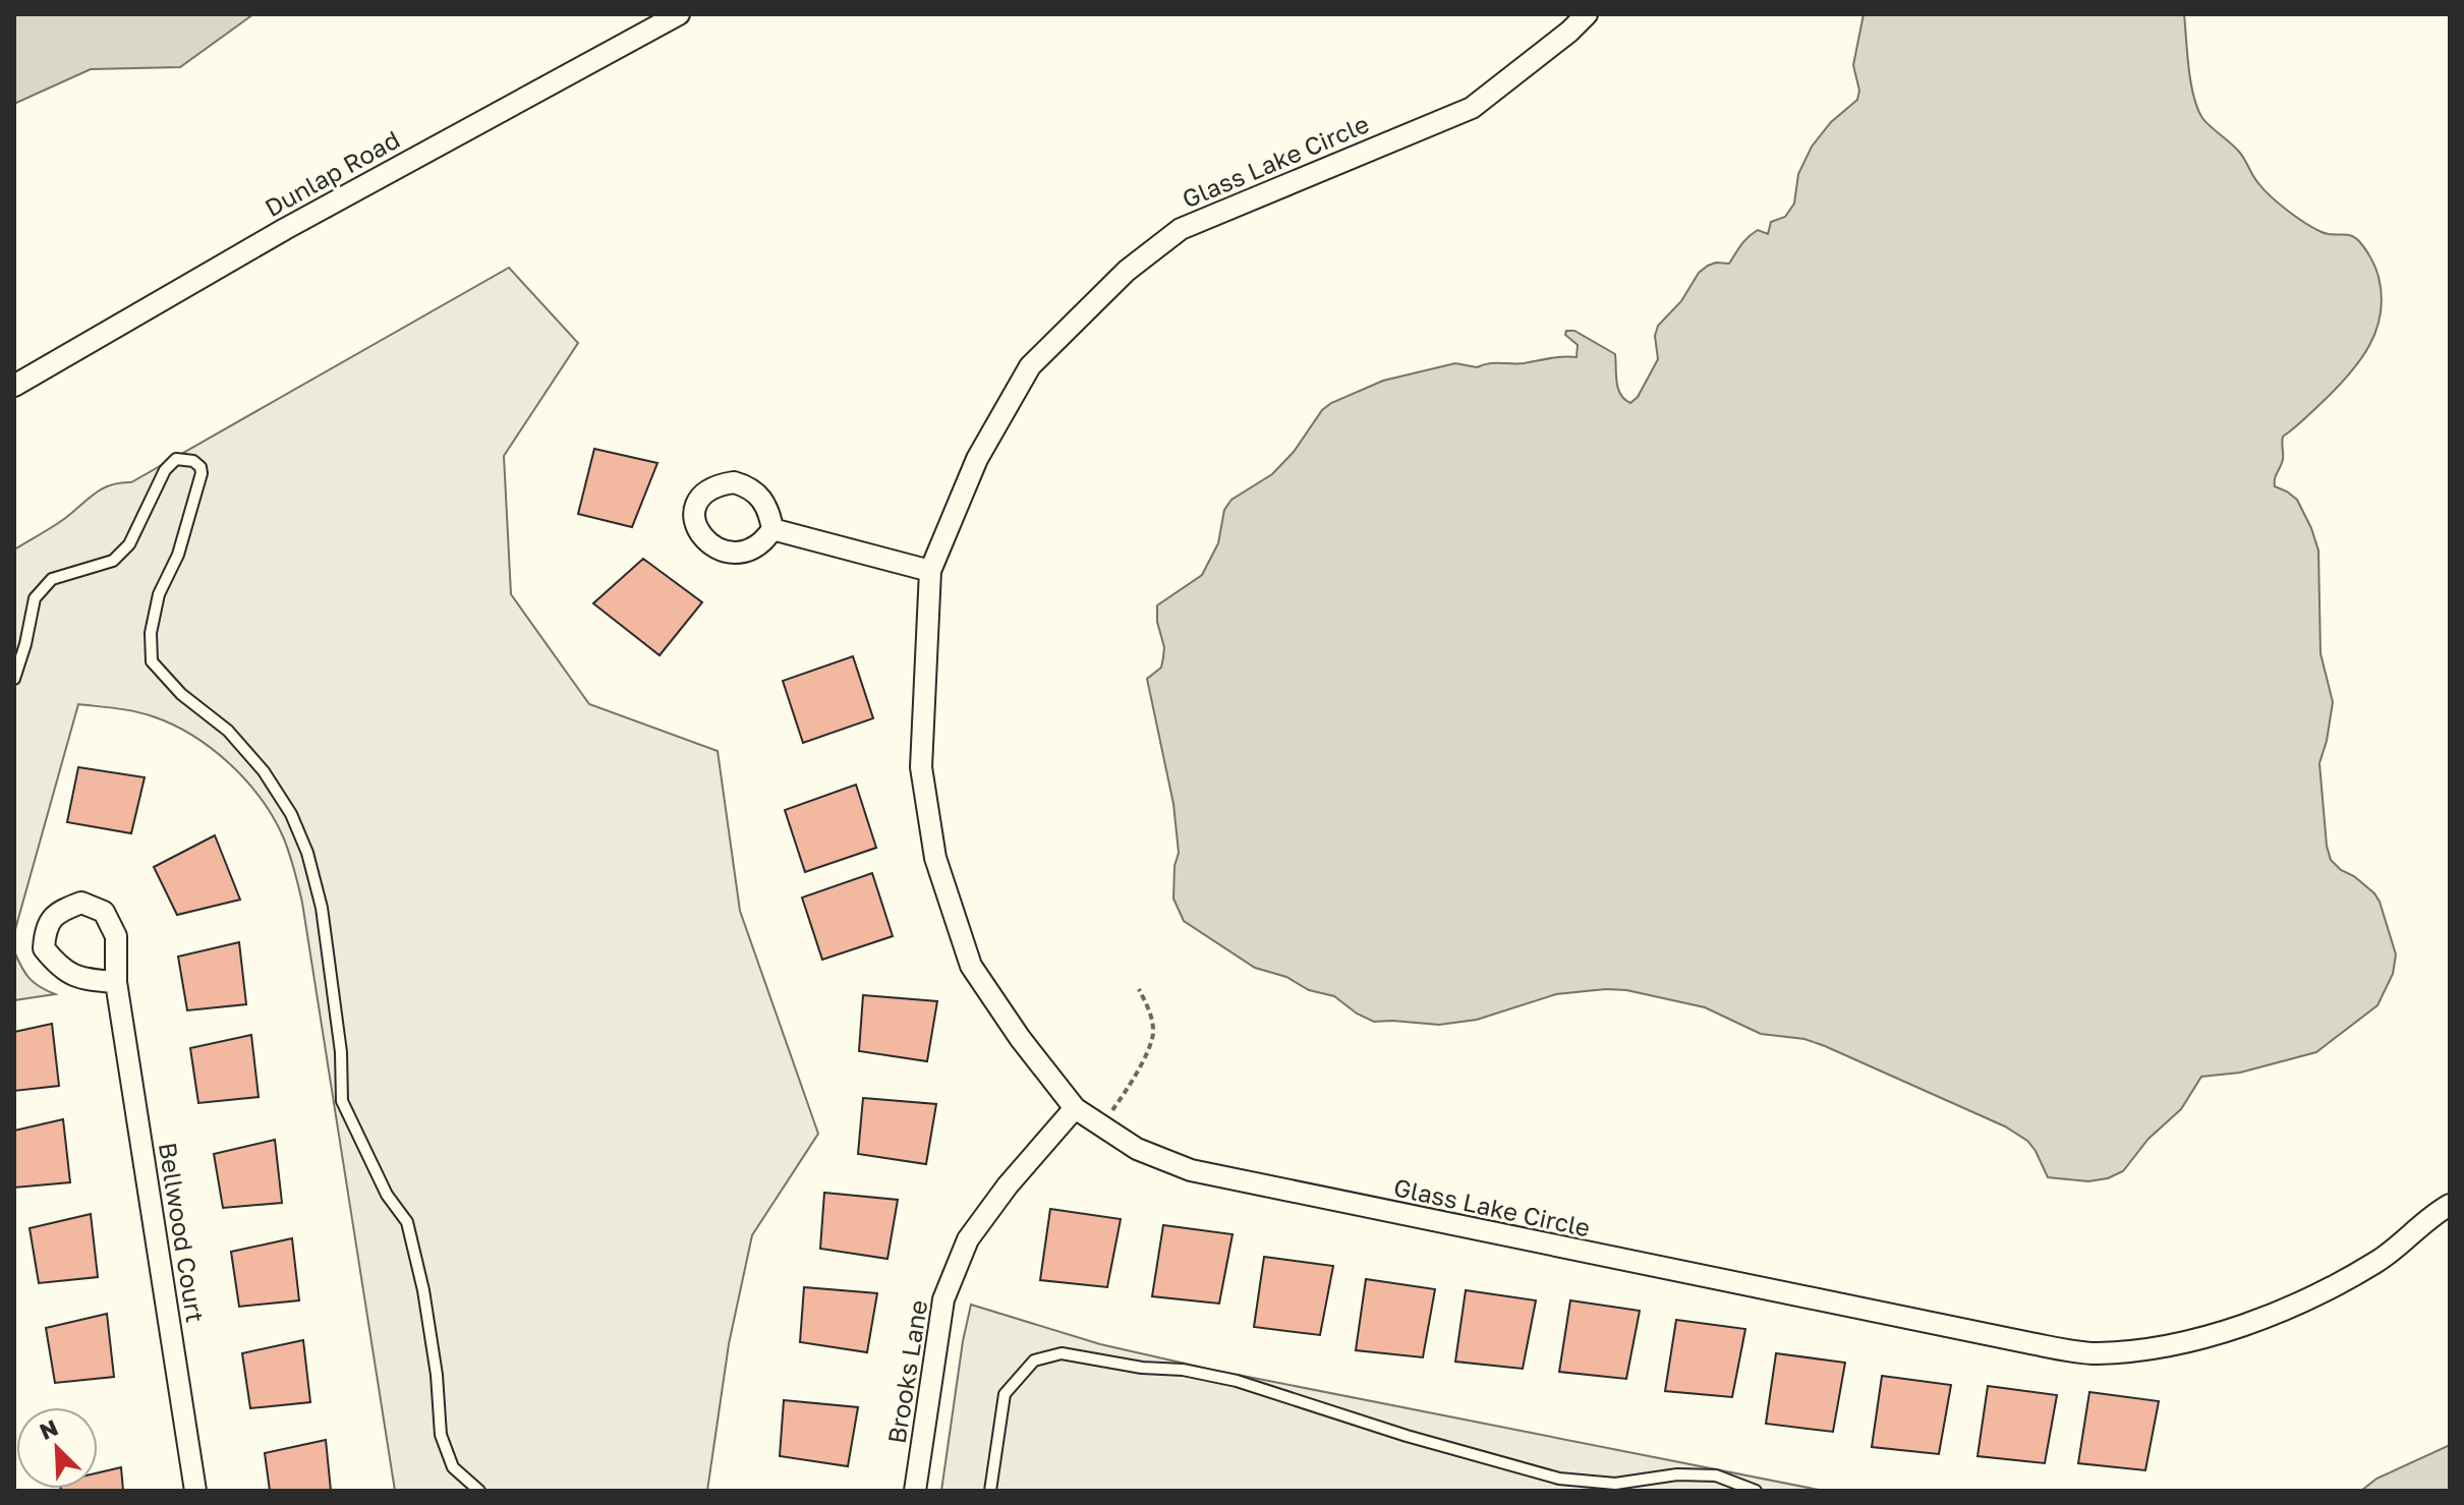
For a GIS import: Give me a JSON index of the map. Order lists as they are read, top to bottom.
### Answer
{
  "streets": {
    "street": [
      "Glass Lake Circle",
      "Dunlap Road",
      "Bellwood Court",
      "Brooks Lane"
    ]
  },
  "crossings": [
    ["Glass Lake Circle", "Brooks Lane"]
  ],
  "north": "top left"
}
